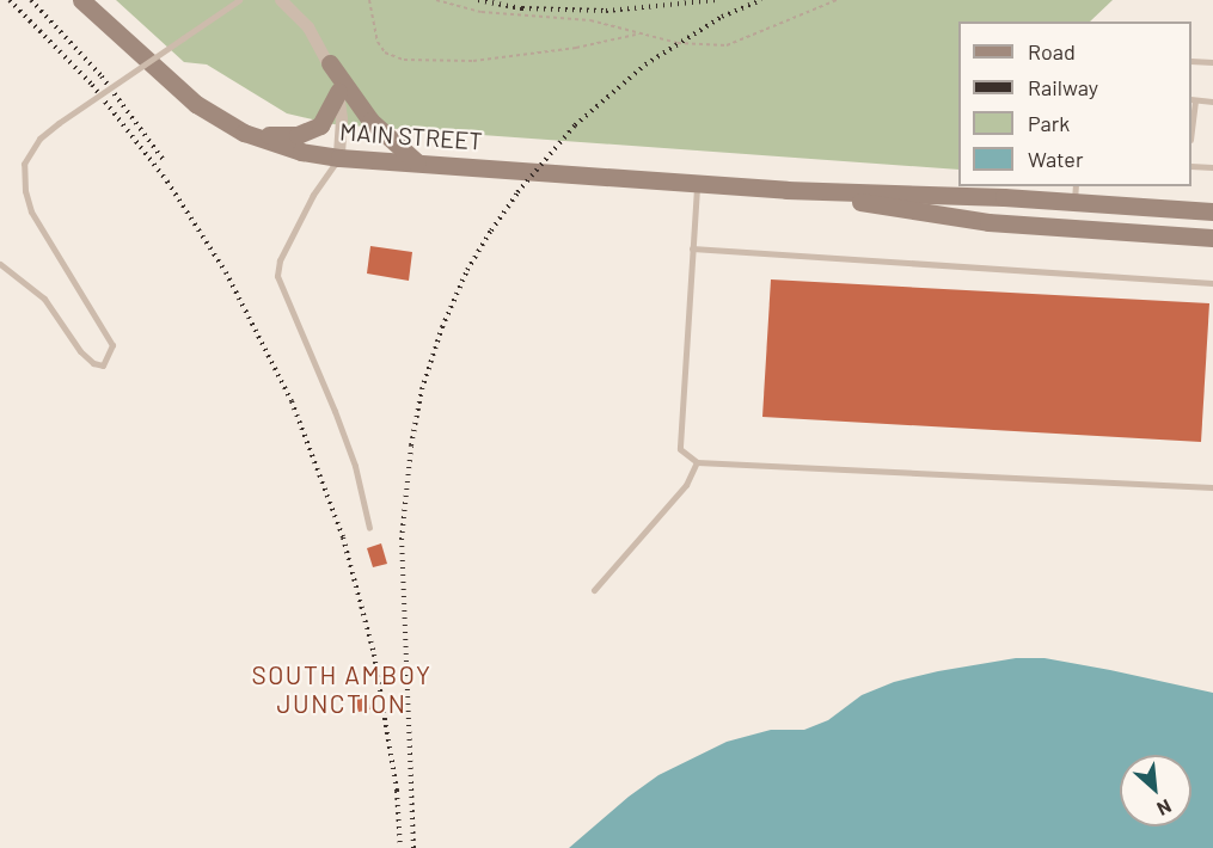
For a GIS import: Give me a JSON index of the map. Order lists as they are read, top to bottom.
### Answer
{
  "streets": {
    "main road": ["MAIN STREET"]
  },
  "districts": ["SOUTH AMBOY JUNCTION"],
  "legend": [
    "Road",
    "Railway",
    "Park",
    "Water"
  ],
  "north": "bottom right"
}
